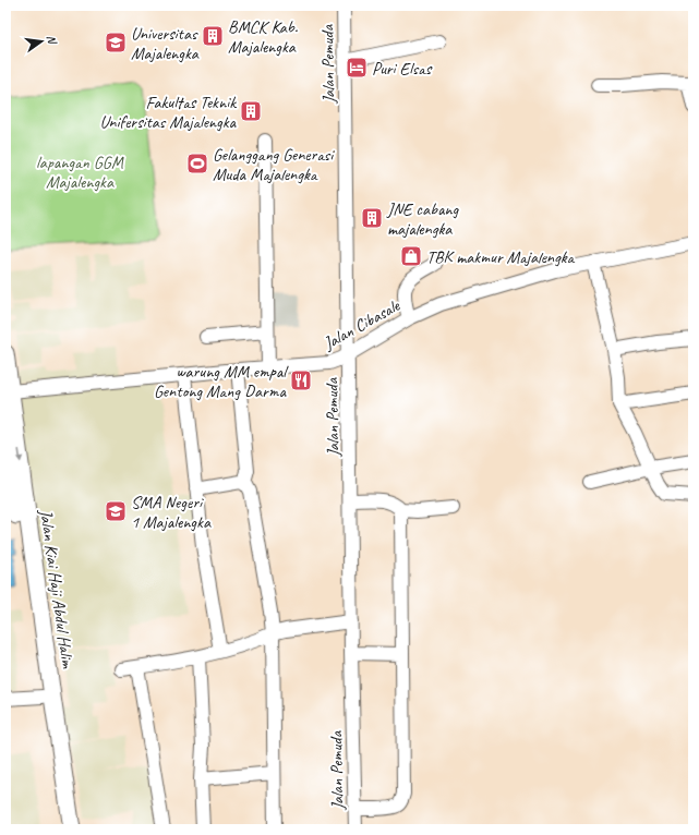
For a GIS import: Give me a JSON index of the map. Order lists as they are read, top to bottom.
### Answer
{
  "streets": {
    "main road": ["Jalan Kiai Haji Abdul Halim"],
    "street": ["Jalan Pemuda", "Jalan Cibasale"]
  },
  "crossings": [
    ["Jalan Pemuda", "Jalan Cibasale"],
    ["Jalan Cibasale", "Jalan Kiai Haji Abdul Halim"]
  ],
  "parks": ["lapangan GGM Majalengka"],
  "places": {
    "building": ["BMCK Kab. Majalengka", "Fakultas Teknik Unifersitas Majalengka", "JNE cabang majalengka"],
    "school or university": ["Universitas Majalengka", "SMA Negeri 1 Majalengka"],
    "hotel": ["Puri Elsas"],
    "sports": ["Gelanggang Generasi Muda Majalengka"],
    "shop": ["TBK makmur Majalengka"],
    "restaurant": ["warung MM empal Gentong Mang Darma"]
  },
  "north": "right"
}
